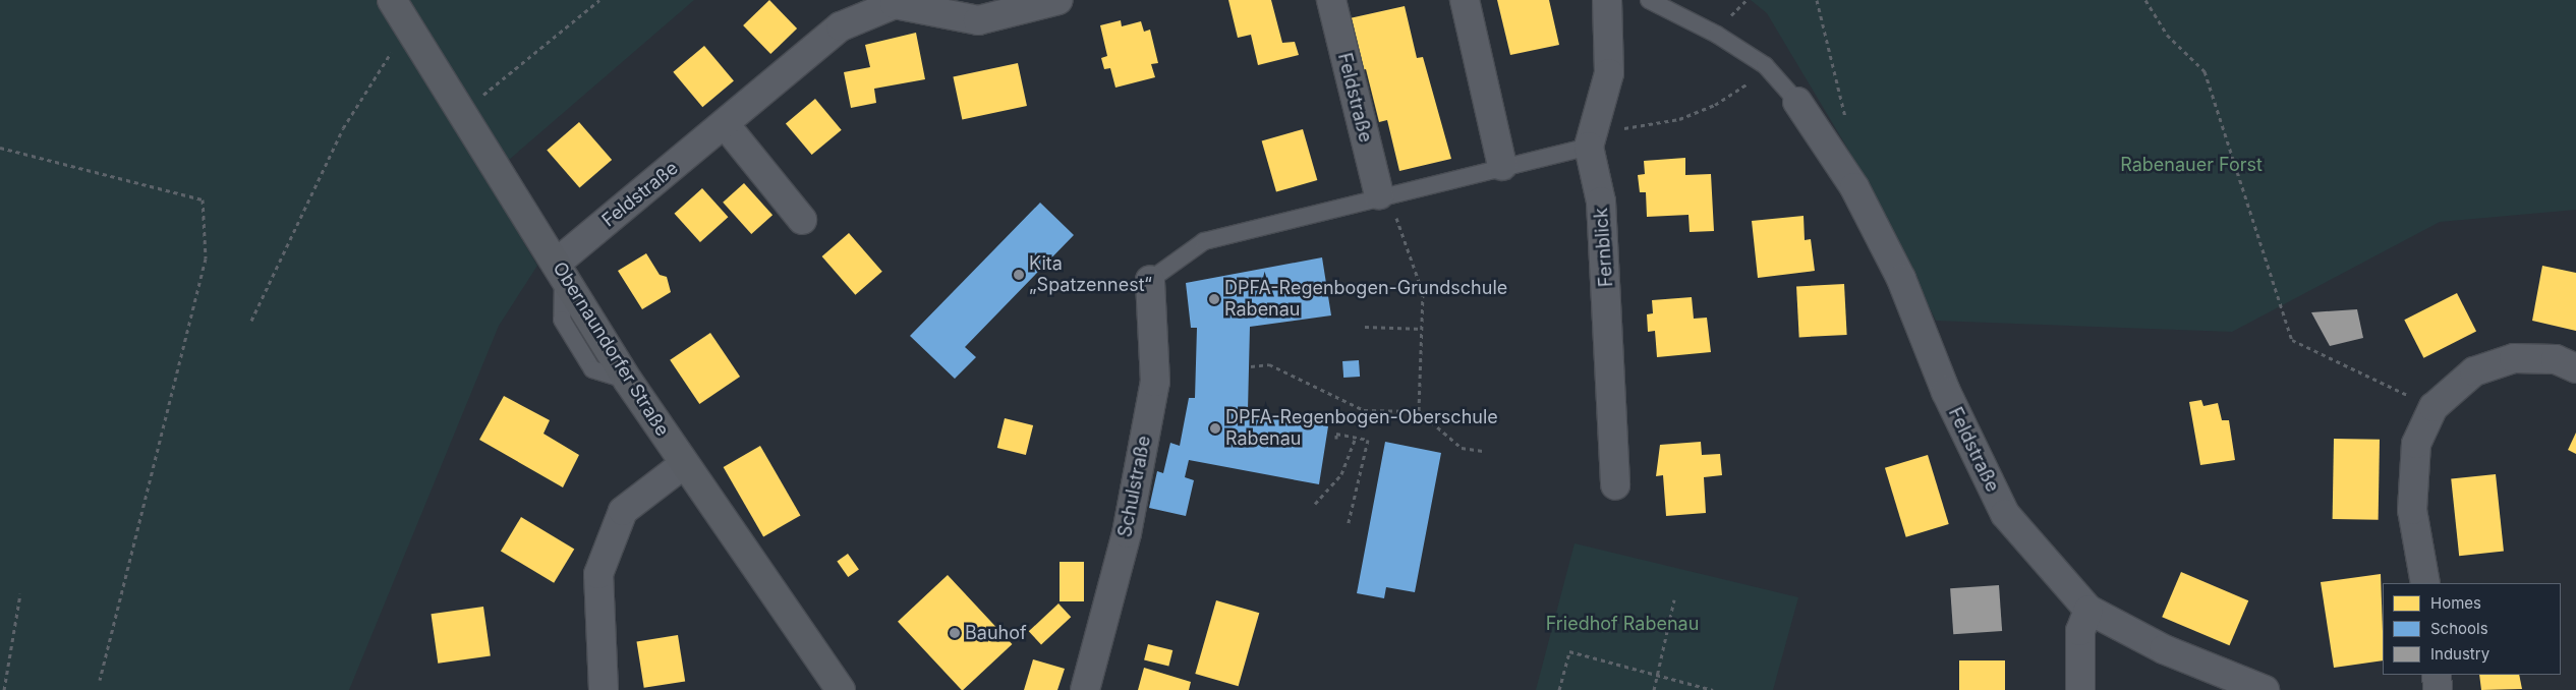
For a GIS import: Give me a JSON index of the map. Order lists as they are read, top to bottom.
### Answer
{
  "streets": {
    "street": [
      "Feldstraße",
      "Fernblick",
      "Obernaundorfer Straße",
      "Schulstraße"
    ]
  },
  "crossings": [
    ["Feldstraße", "Obernaundorfer Straße"]
  ],
  "parks": ["Rabenauer Forst", "Friedhof Rabenau"],
  "places": [
    "Kita „Spatzennest“",
    "DPFA-Regenbogen-Grundschule Rabenau",
    "DPFA-Regenbogen-Oberschule Rabenau",
    "Bauhof"
  ],
  "legend": ["Homes", "Schools", "Industry"]
}
